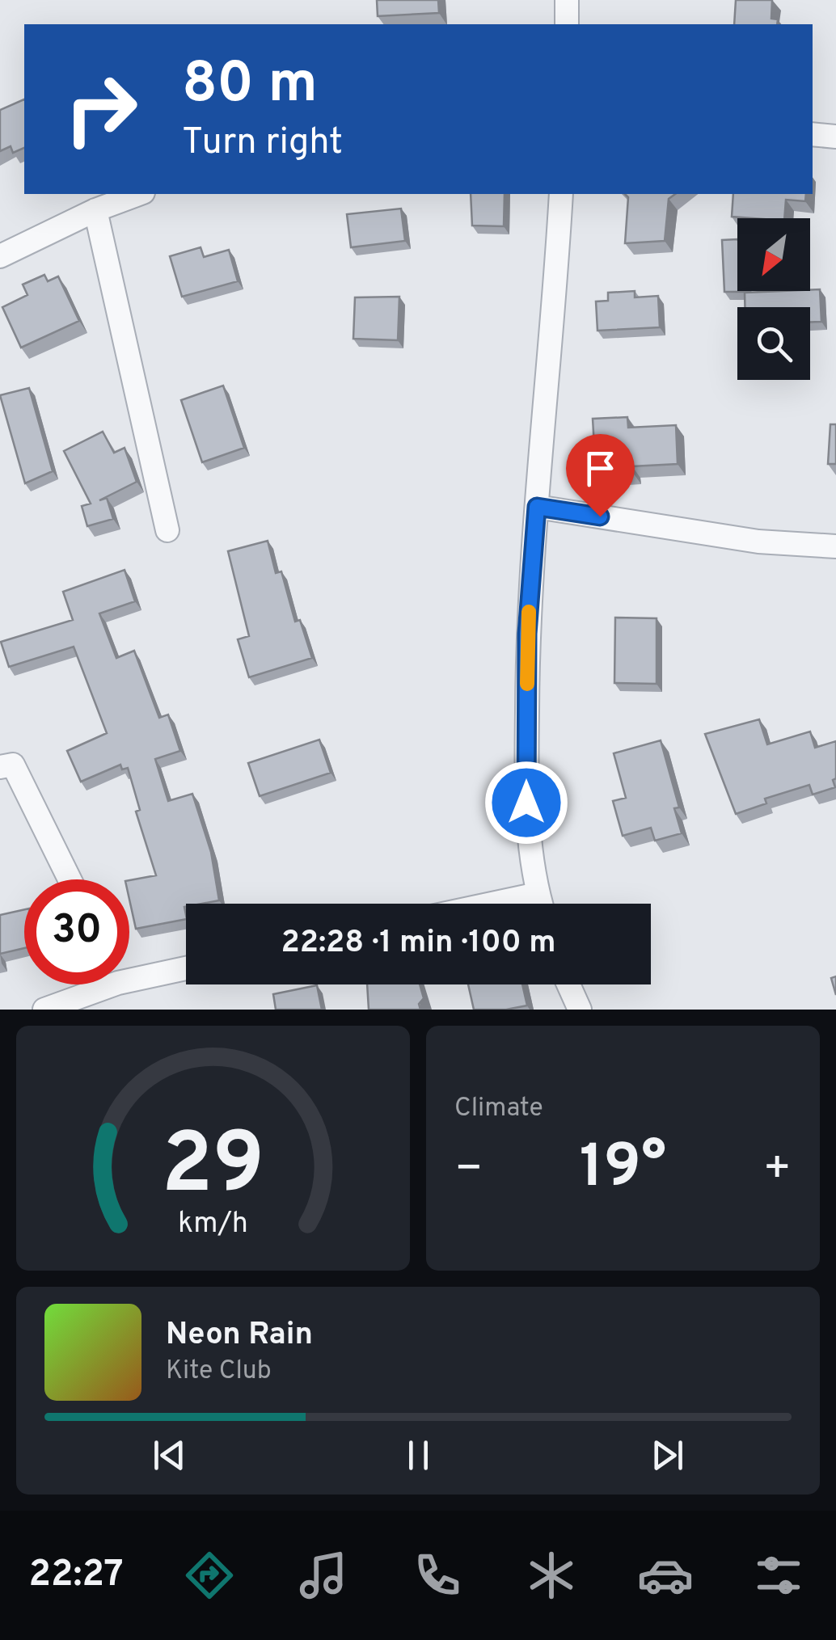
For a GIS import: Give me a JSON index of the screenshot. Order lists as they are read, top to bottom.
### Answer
{
  "north": "bottom left",
  "page": {
    "turn": ["80 m", "Turn right"],
    "limit": "30",
    "trip": "22:28 · 1 min · 100 m",
    "tile": "Climate",
    "heat": ["−", "19°", "+"],
    "song": ["Neon Rain", "Kite Club"],
    "tabs": "22:27",
    "gauge": ["29", "km/h"]
  }
}
